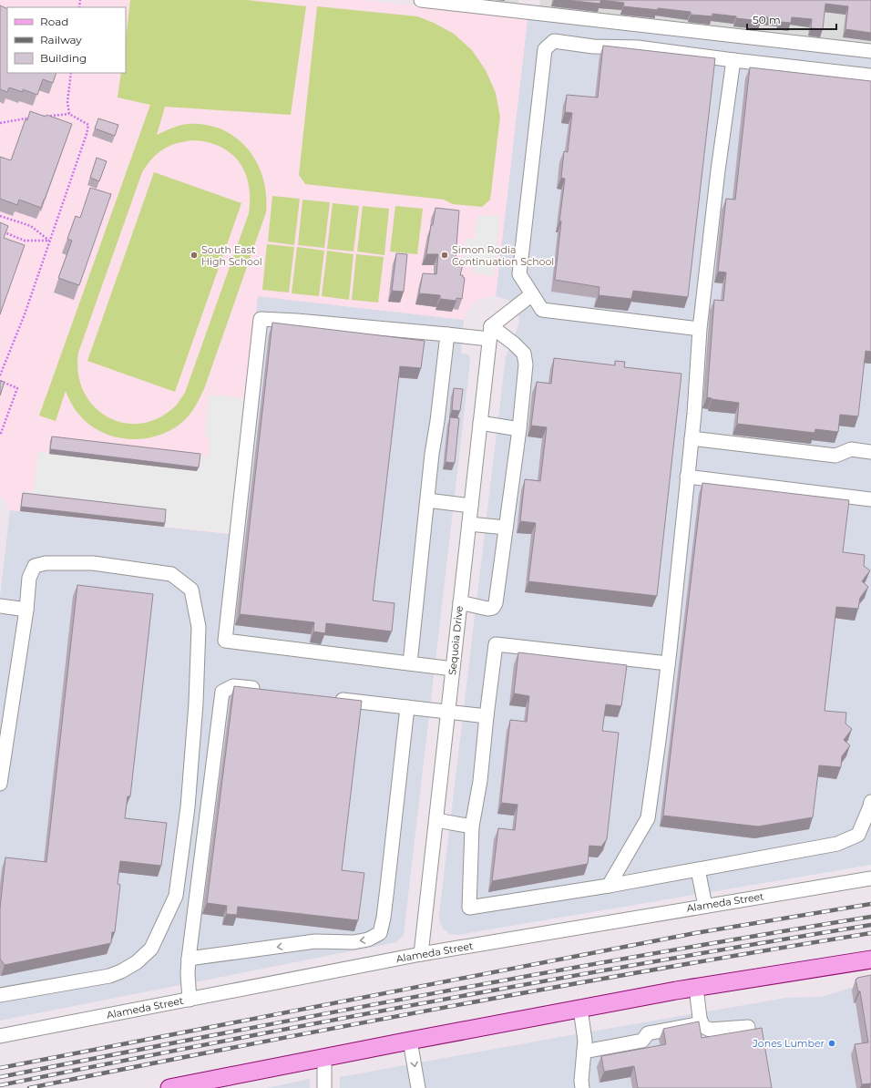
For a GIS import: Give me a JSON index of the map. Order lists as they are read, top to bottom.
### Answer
{
  "streets": {
    "street": ["Sequoia Drive", "Alameda Street"]
  },
  "crossings": [
    ["Sequoia Drive", "Alameda Street"]
  ],
  "places": ["South East High School", "Simon Rodia Continuation School", "Jones Lumber"],
  "legend": ["Road", "Railway", "Building"],
  "scale_bar": "50 m"
}
